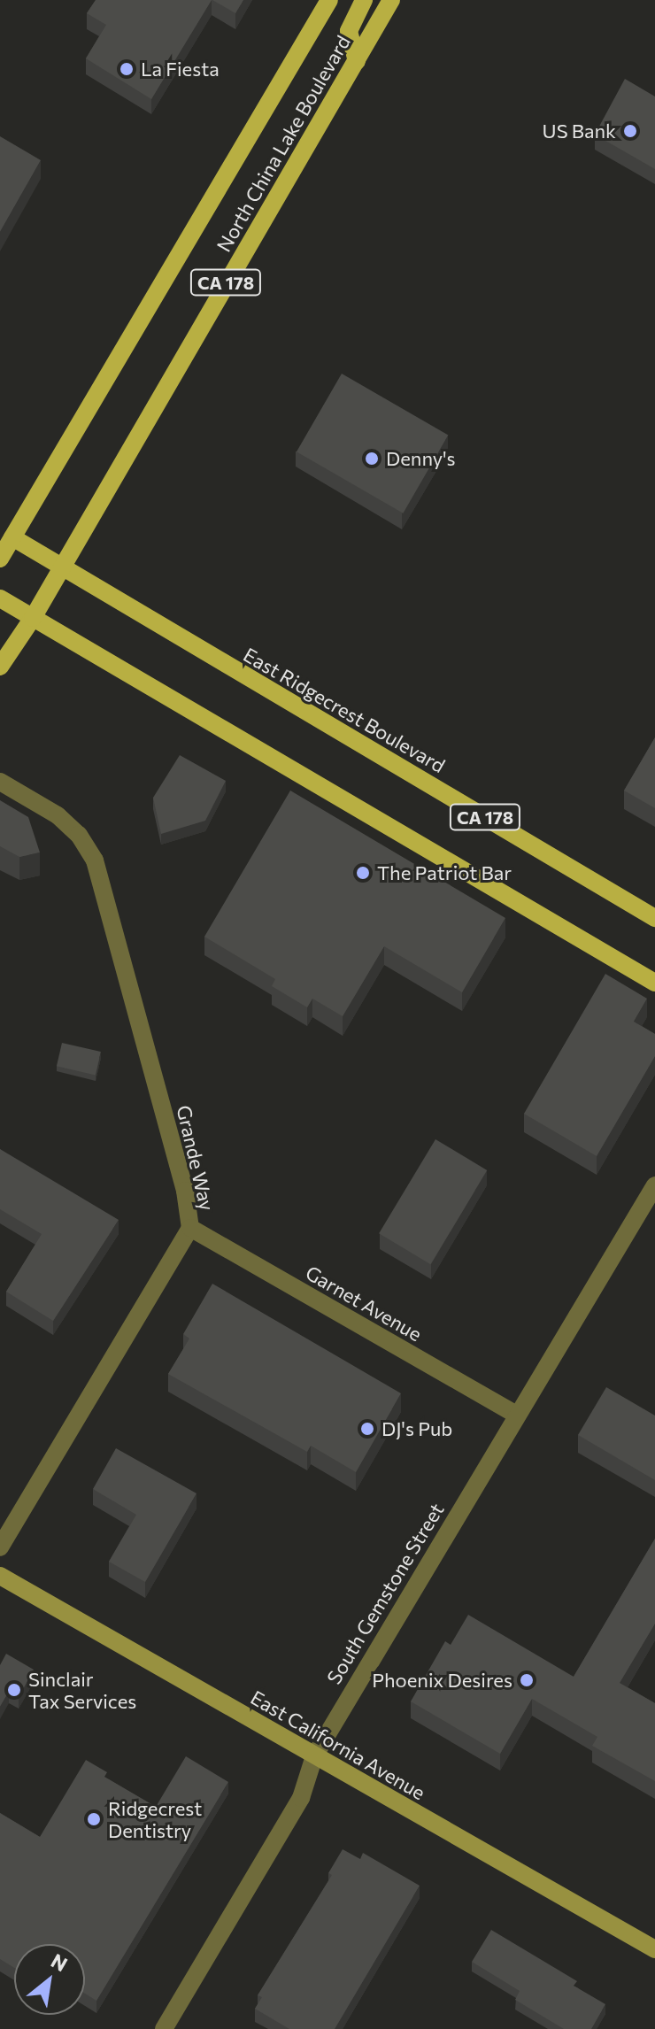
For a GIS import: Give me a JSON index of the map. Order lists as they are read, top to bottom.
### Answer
{
  "streets": {
    "main road": ["North China Lake Boulevard", "CA 178", "East Ridgecrest Boulevard"],
    "street": [
      "Grande Way",
      "Garnet Avenue",
      "South Gemstone Street",
      "East California Avenue"
    ]
  },
  "crossings": [
    ["North China Lake Boulevard", "CA 178"],
    ["North China Lake Boulevard", "East Ridgecrest Boulevard"],
    ["Grande Way", "Garnet Avenue"],
    ["Garnet Avenue", "South Gemstone Street"],
    ["South Gemstone Street", "East California Avenue"]
  ],
  "places": [
    "La Fiesta",
    "US Bank",
    "Denny's",
    "The Patriot Bar",
    "DJ's Pub",
    "Phoenix Desires",
    "Sinclair Tax Services",
    "Ridgecrest Dentistry"
  ],
  "north": "top right"
}
